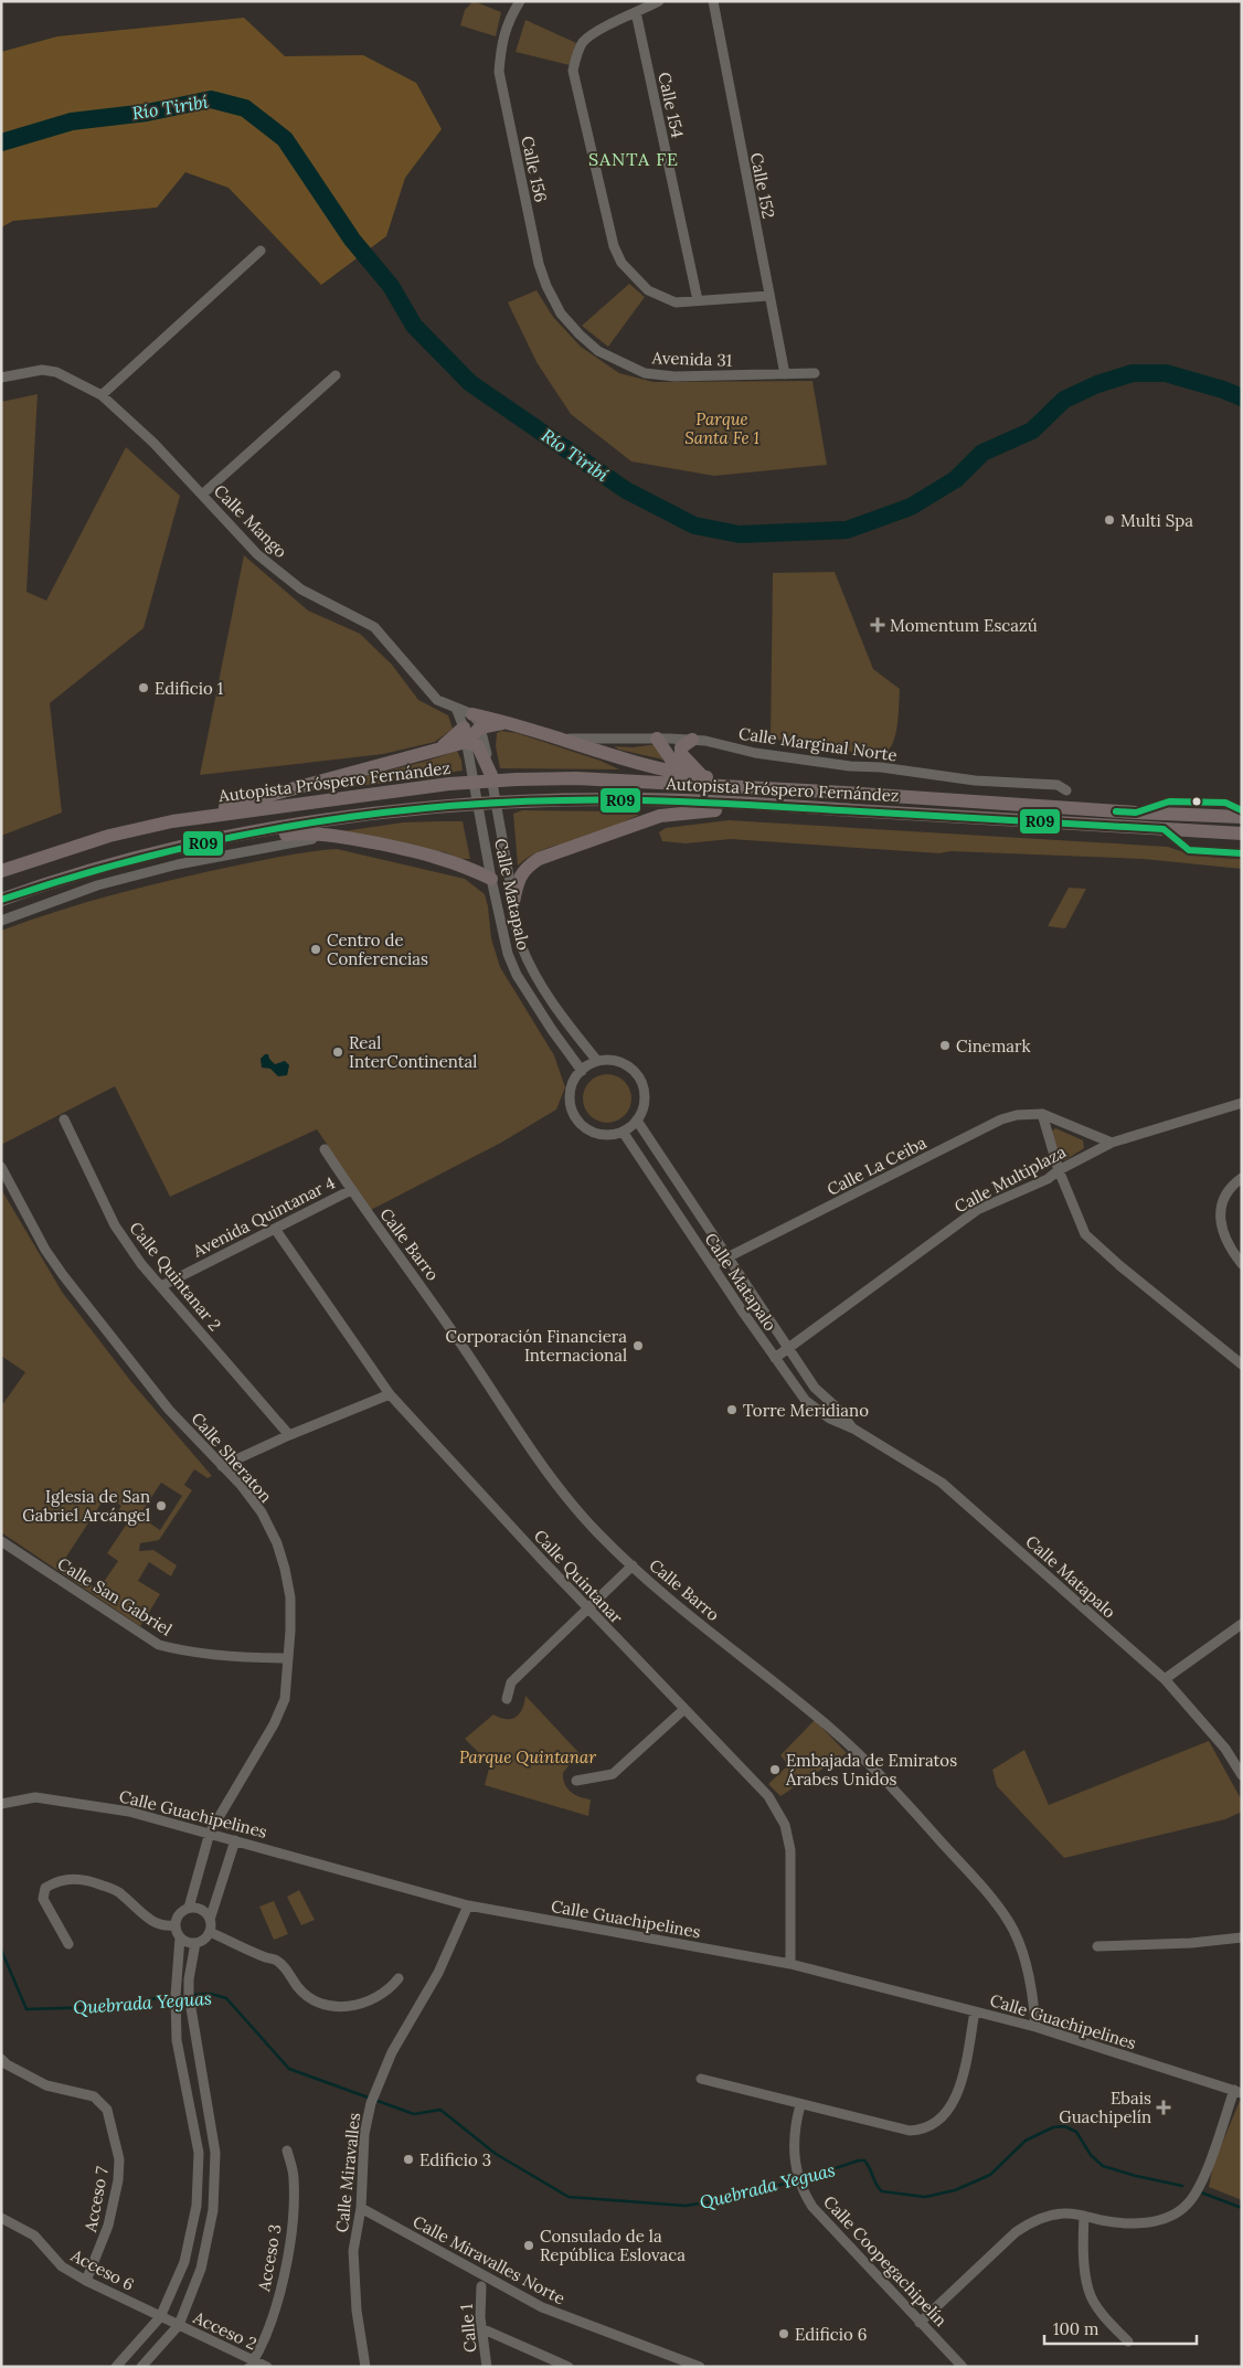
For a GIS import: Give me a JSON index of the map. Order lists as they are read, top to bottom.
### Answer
{
  "streets": {
    "highway": ["Autopista Próspero Fernández"],
    "street": [
      "Calle 154",
      "Calle 156",
      "Calle 152",
      "Avenida 31",
      "Calle Mango",
      "Calle Marginal Norte",
      "Calle Matapalo",
      "Calle La Ceiba",
      "Calle Multiplaza",
      "Avenida Quintanar 4",
      "Calle Barro",
      "Calle Quintanar 2",
      "Calle Sheraton",
      "Calle Quintanar",
      "Calle San Gabriel",
      "Calle Guachipelines",
      "Calle Miravalles",
      "Acceso 7",
      "Acceso 3",
      "Calle Miravalles Norte",
      "Calle Coopegachipelín",
      "Acceso 6",
      "Calle 1",
      "Acceso 2"
    ]
  },
  "crossings": [
    ["Calle 156", "Avenida 31"],
    ["Calle 152", "Avenida 31"],
    ["Calle Mango", "Calle Matapalo"],
    ["Calle Matapalo", "Calle La Ceiba"],
    ["Calle Matapalo", "Calle Multiplaza"],
    ["Calle La Ceiba", "Calle Multiplaza"],
    ["Avenida Quintanar 4", "Calle Barro"],
    ["Avenida Quintanar 4", "Calle Quintanar 2"],
    ["Avenida Quintanar 4", "Calle Quintanar"],
    ["Calle Barro", "Calle Guachipelines"],
    ["Calle Sheraton", "Calle San Gabriel"],
    ["Calle Sheraton", "Calle Guachipelines"],
    ["Calle Quintanar", "Calle Guachipelines"],
    ["Calle Guachipelines", "Calle Miravalles"],
    ["Calle Miravalles", "Calle Miravalles Norte"],
    ["Acceso 7", "Acceso 6"],
    ["Acceso 3", "Acceso 2"],
    ["Acceso 6", "Acceso 2"]
  ],
  "districts": ["SANTA FE"],
  "water": ["Río Tiribí", "Quebrada Yeguas"],
  "parks": ["Parque Santa Fe 1", "Parque Quintanar"],
  "places": {
    "other": [
      "Multi Spa",
      "Edificio 1",
      "Centro de Conferencias",
      "Cinemark",
      "Real InterContinental",
      "Corporación Financiera Internacional",
      "Torre Meridiano",
      "Iglesia de San Gabriel Arcángel",
      "Embajada de Emiratos Árabes Unidos",
      "Edificio 3",
      "Consulado de la República Eslovaca",
      "Edificio 6"
    ],
    "health": ["Momentum Escazú", "Ebais Guachipelín"]
  },
  "lines": ["transit line R09"],
  "scale_bar": "100 m"
}
